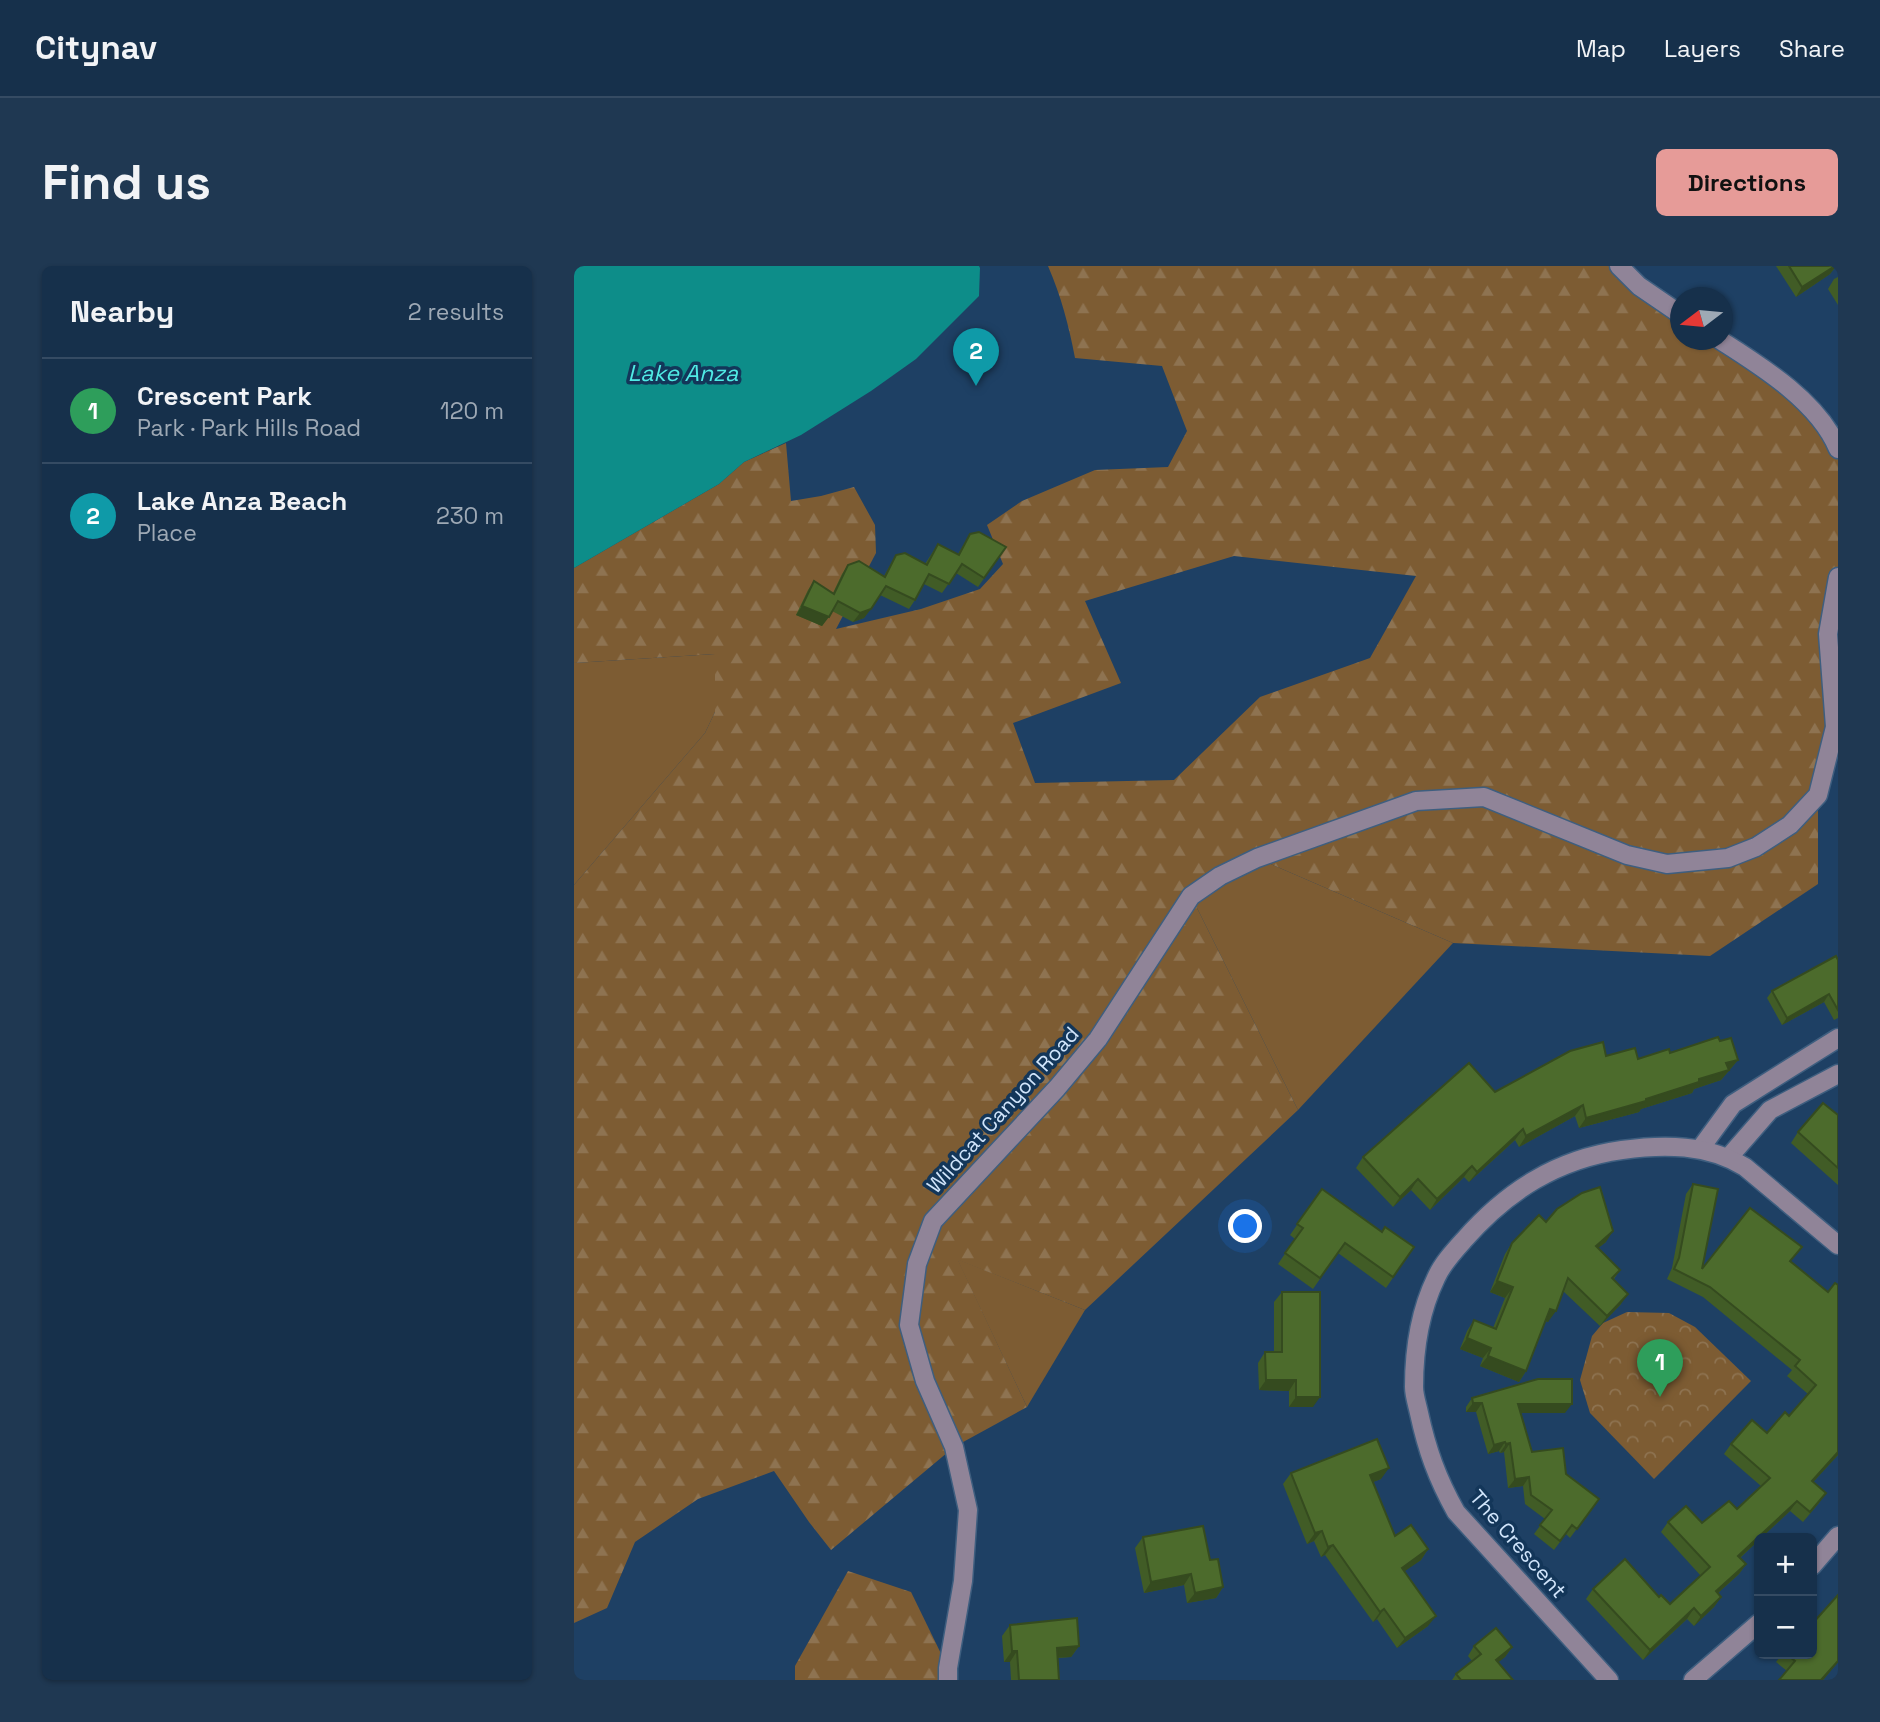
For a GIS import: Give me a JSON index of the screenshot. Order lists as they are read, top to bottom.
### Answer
{
  "streets": {
    "street": ["Wildcat Canyon Road", "The Crescent"]
  },
  "water": ["Lake Anza"],
  "north": "left",
  "page": {
    "header": "Citynav",
    "nav": ["Map", "Layers", "Share"],
    "buttons": "Directions",
    "title": "Find us",
    "heading": ["Nearby", "2 results"],
    "pins": ["2", "1"],
    "list": [
      {
        "mark": "1",
        "name": "Crescent Park",
        "note": "Park · Park Hills Road",
        "value": "120 m"
      },
      {
        "mark": "2",
        "name": "Lake Anza Beach",
        "note": "Place",
        "value": "230 m"
      }
    ],
    "map_buttons": ["+", "−"]
  }
}
